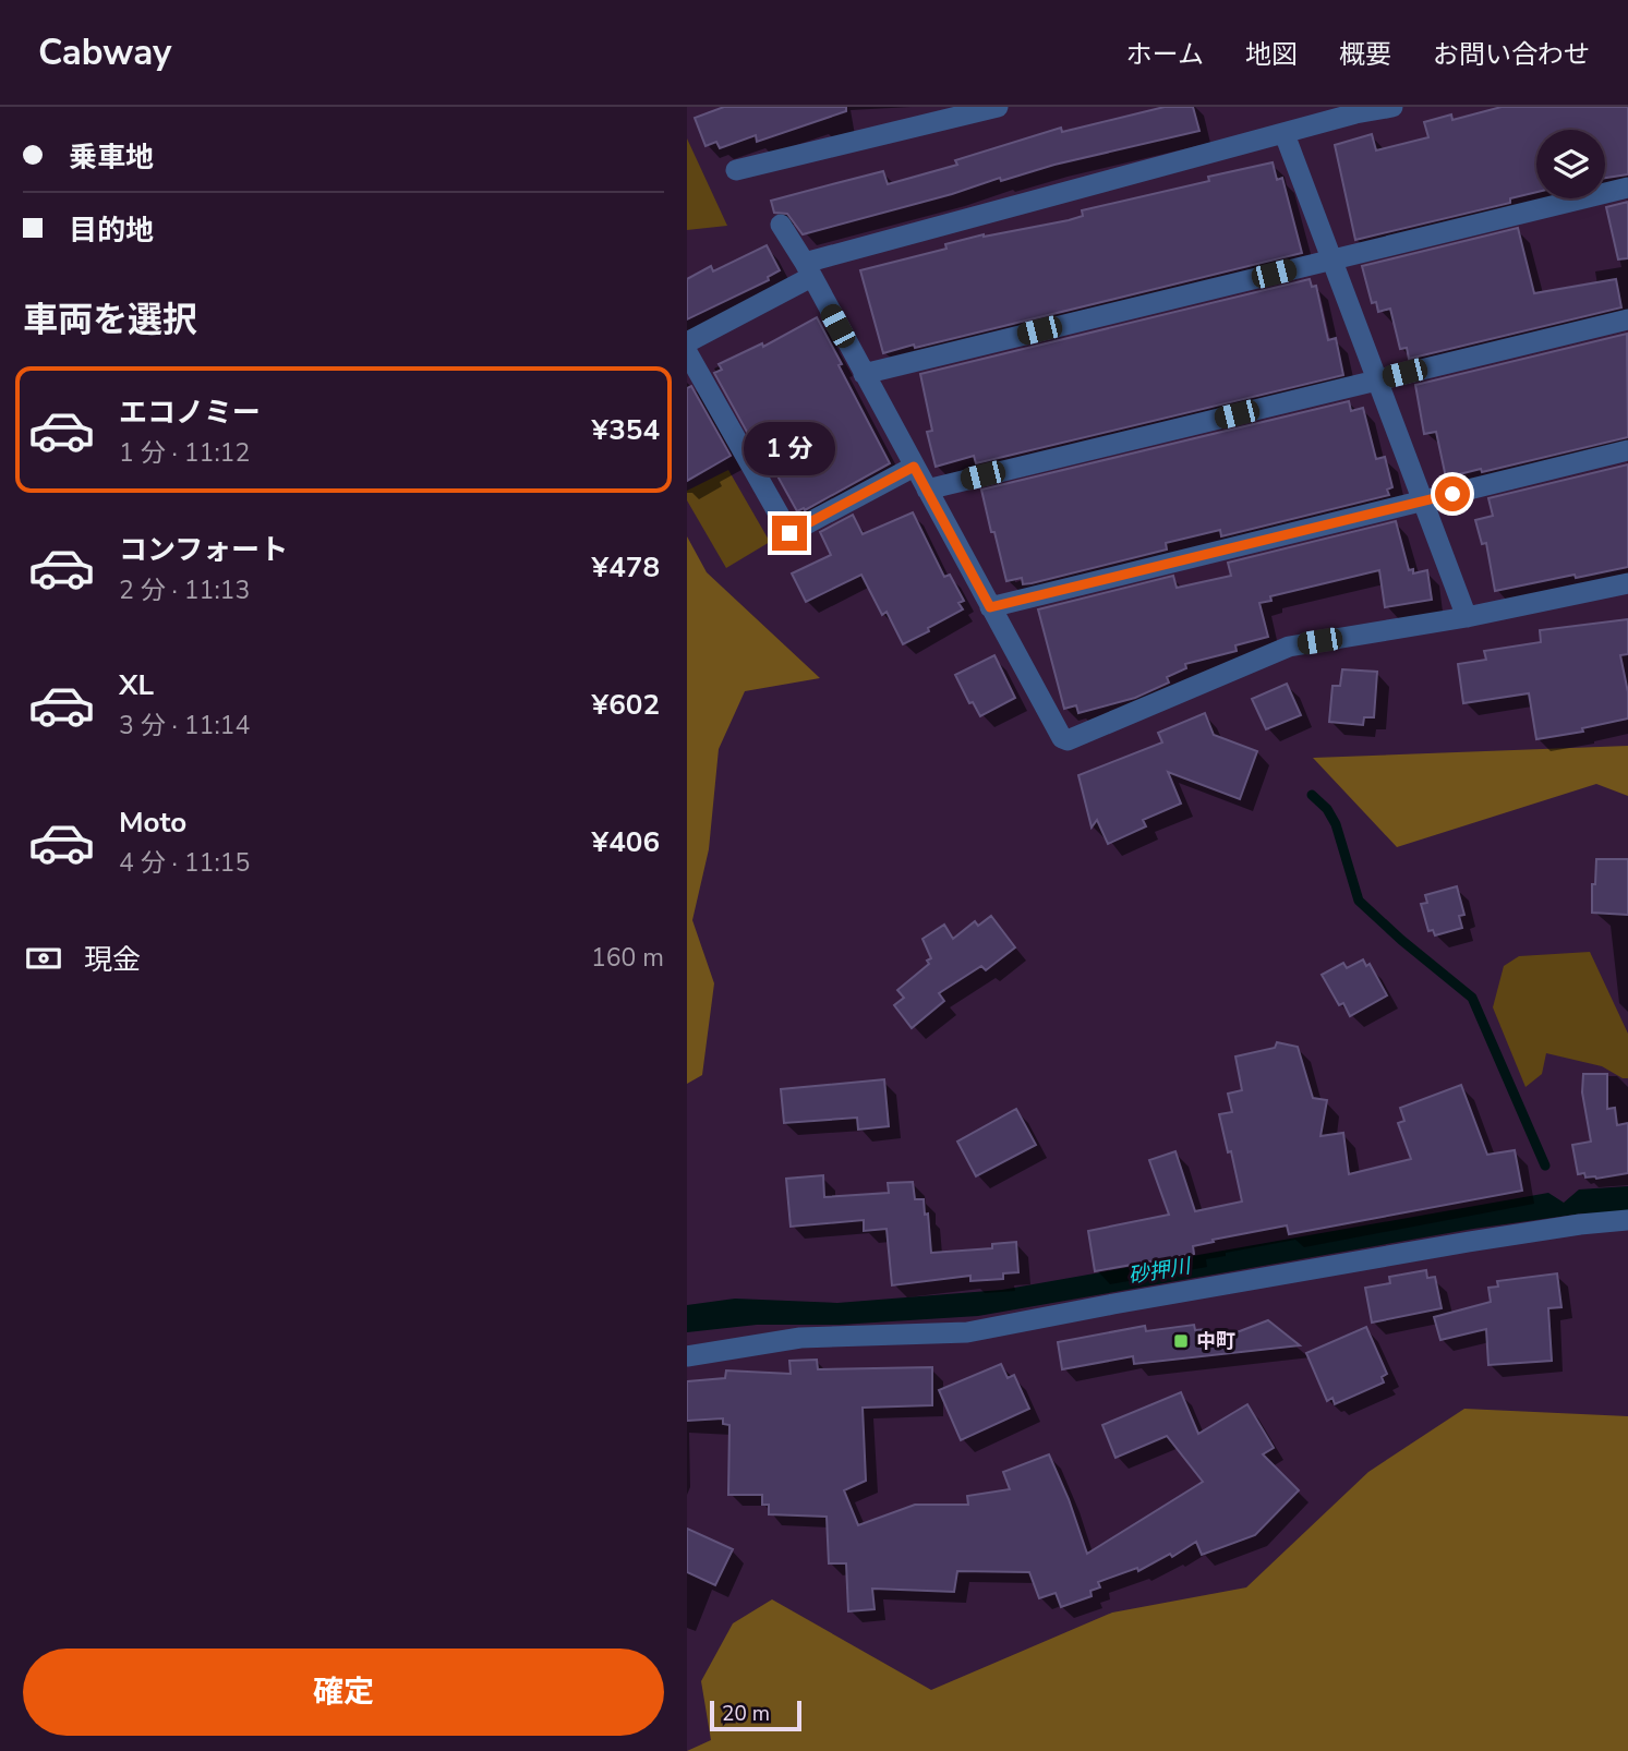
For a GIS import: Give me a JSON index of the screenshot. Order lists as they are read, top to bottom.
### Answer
{
  "water": ["砂押川"],
  "places": {
    "transit": ["中町"]
  },
  "scale_bar": "20 m",
  "page": {
    "header": "Cabway",
    "nav": [
      "ホーム",
      "地図",
      "概要",
      "お問い合わせ"
    ],
    "banner": ["乗車地", "目的地"],
    "heading": "車両を選択",
    "list": [
      {
        "name": "エコノミー",
        "note": "1 分 · 11:12",
        "value": "¥354"
      },
      {
        "name": "コンフォート",
        "note": "2 分 · 11:13",
        "value": "¥478"
      },
      {
        "name": "XL",
        "note": "3 分 · 11:14",
        "value": "¥602"
      },
      {
        "name": "Moto",
        "note": "4 分 · 11:15",
        "value": "¥406"
      }
    ],
    "bubble": "1 分",
    "pay": ["現金", "160 m"],
    "buttons": "確定",
    "scale": "20 m"
  }
}
